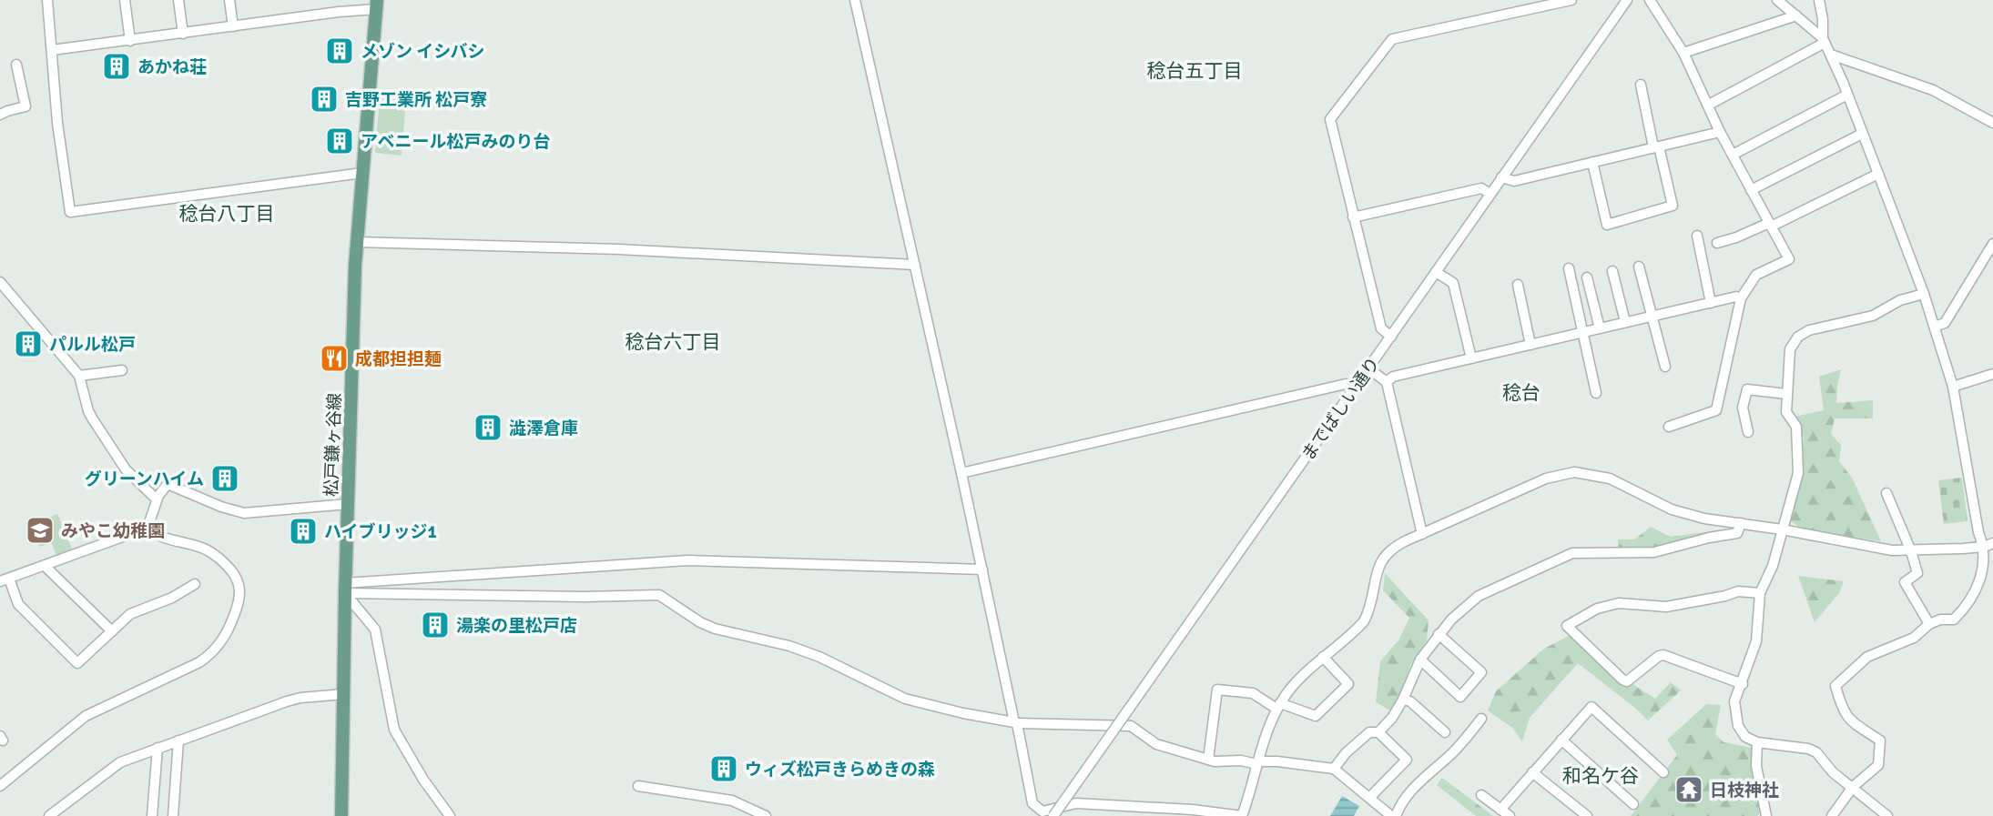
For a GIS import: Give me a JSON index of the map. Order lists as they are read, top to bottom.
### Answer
{
  "streets": {
    "main road": ["松戸鎌ヶ谷線"],
    "street": ["までばしい通り"]
  },
  "districts": [
    "稔台五丁目",
    "稔台八丁目",
    "稔台六丁目",
    "稔台",
    "和名ケ谷"
  ],
  "places": {
    "building": [
      "メゾン イシバシ",
      "あかね荘",
      "吉野工業所 松戸寮",
      "アベニール松戸みのり台",
      "パルル松戸",
      "澁澤倉庫",
      "グリーンハイム",
      "ハイブリッジ1",
      "湯楽の里松戸店",
      "ウィズ松戸きらめきの森"
    ],
    "restaurant": ["成都担担麺"],
    "school or university": ["みやこ幼稚園"],
    "temple": ["日枝神社"]
  }
}
